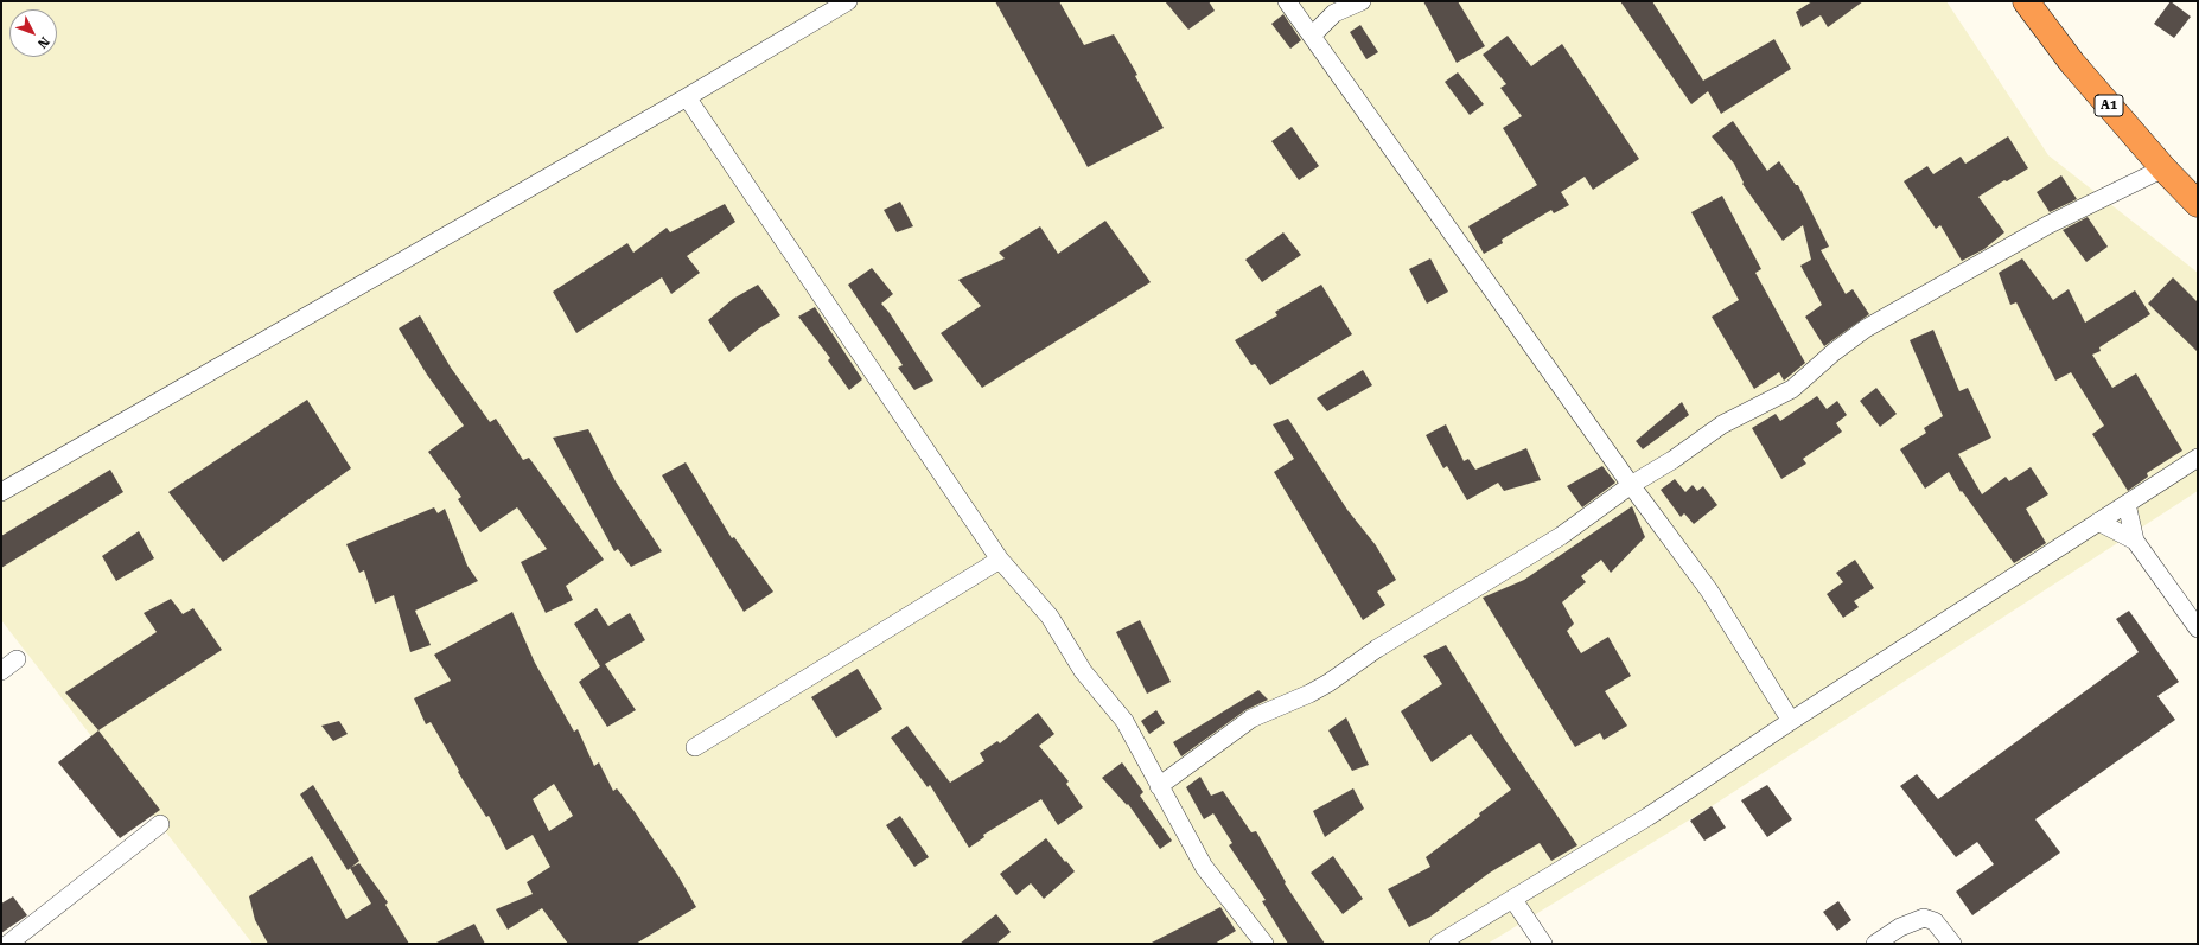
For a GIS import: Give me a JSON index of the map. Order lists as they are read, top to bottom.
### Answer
{
  "streets": {
    "highway": ["A1"]
  },
  "north": "bottom right"
}
